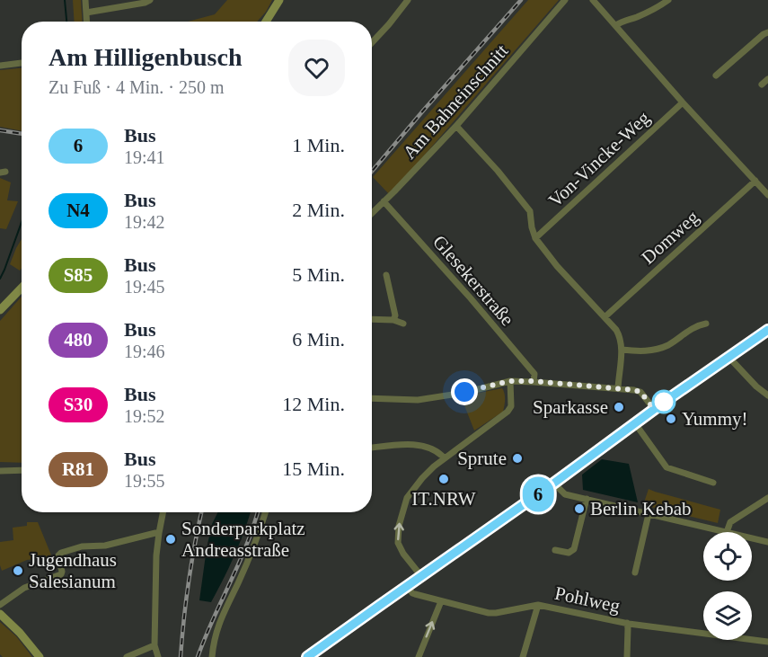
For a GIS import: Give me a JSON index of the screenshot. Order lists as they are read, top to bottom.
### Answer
{
  "streets": {
    "street": [
      "Am Bahneinschnitt",
      "Von-Vincke-Weg",
      "Domweg",
      "Glesekerstraße",
      "Pohlweg"
    ]
  },
  "crossings": [
    ["Am Bahneinschnitt", "Glesekerstraße"]
  ],
  "places": [
    "Sparkasse",
    "Yummy!",
    "Sprute",
    "IT.NRW",
    "Berlin Kebab",
    "Sonderparkplatz Andreasstraße",
    "Jugendhaus Salesianum"
  ],
  "lines": ["bus line 6"],
  "page": {
    "on_map": "6",
    "heading": ["Am Hilligenbusch", "Zu Fuß · 4 Min. · 250 m"],
    "list": [
      {
        "mark": "6",
        "name": "Bus",
        "note": "19:41",
        "value": "1 Min."
      },
      {
        "mark": "N4",
        "name": "Bus",
        "note": "19:42",
        "value": "2 Min."
      },
      {
        "mark": "S85",
        "name": "Bus",
        "note": "19:45",
        "value": "5 Min."
      },
      {
        "mark": "480",
        "name": "Bus",
        "note": "19:46",
        "value": "6 Min."
      },
      {
        "mark": "S30",
        "name": "Bus",
        "note": "19:52",
        "value": "12 Min."
      },
      {
        "mark": "R81",
        "name": "Bus",
        "note": "19:55",
        "value": "15 Min."
      }
    ]
  }
}
